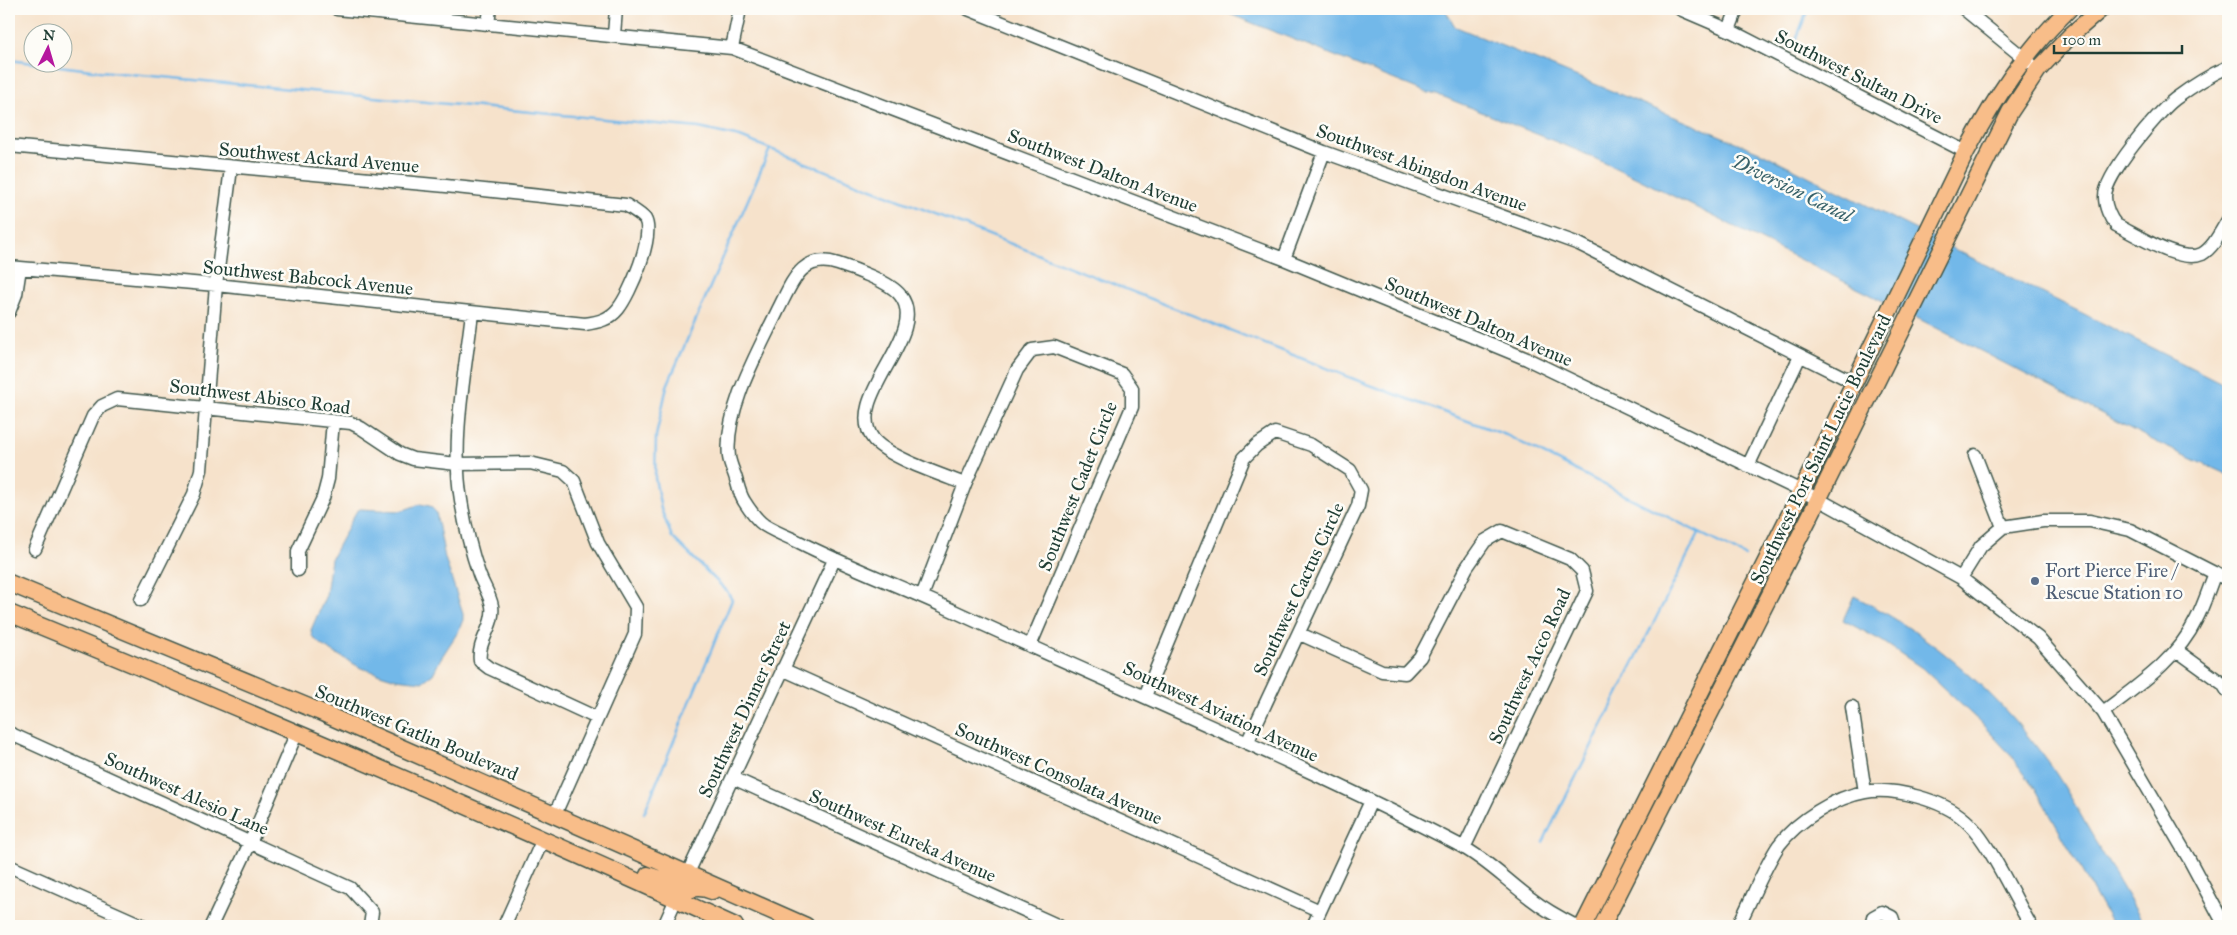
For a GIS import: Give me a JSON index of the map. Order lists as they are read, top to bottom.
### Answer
{
  "streets": {
    "main road": ["Southwest Port Saint Lucie Boulevard", "Southwest Gatlin Boulevard"],
    "street": [
      "Southwest Sultan Drive",
      "Southwest Ackard Avenue",
      "Southwest Abingdon Avenue",
      "Southwest Dalton Avenue",
      "Southwest Babcock Avenue",
      "Southwest Abisco Road",
      "Southwest Cadet Circle",
      "Southwest Cactus Circle",
      "Southwest Acco Road",
      "Southwest Dinner Street",
      "Southwest Aviation Avenue",
      "Southwest Consolata Avenue",
      "Southwest Alesio Lane",
      "Southwest Eureka Avenue"
    ]
  },
  "crossings": [
    ["Southwest Sultan Drive", "Southwest Port Saint Lucie Boulevard"],
    ["Southwest Ackard Avenue", "Southwest Babcock Avenue"],
    ["Southwest Abingdon Avenue", "Southwest Port Saint Lucie Boulevard"],
    ["Southwest Dalton Avenue", "Southwest Port Saint Lucie Boulevard"],
    ["Southwest Cadet Circle", "Southwest Aviation Avenue"],
    ["Southwest Cactus Circle", "Southwest Acco Road"],
    ["Southwest Cactus Circle", "Southwest Aviation Avenue"],
    ["Southwest Acco Road", "Southwest Aviation Avenue"],
    ["Southwest Dinner Street", "Southwest Aviation Avenue"],
    ["Southwest Dinner Street", "Southwest Gatlin Boulevard"],
    ["Southwest Dinner Street", "Southwest Consolata Avenue"],
    ["Southwest Dinner Street", "Southwest Eureka Avenue"]
  ],
  "water": ["Diversion Canal"],
  "places": ["Fort Pierce Fire / Rescue Station 10"],
  "scale_bar": "100 m",
  "north": "top"
}
